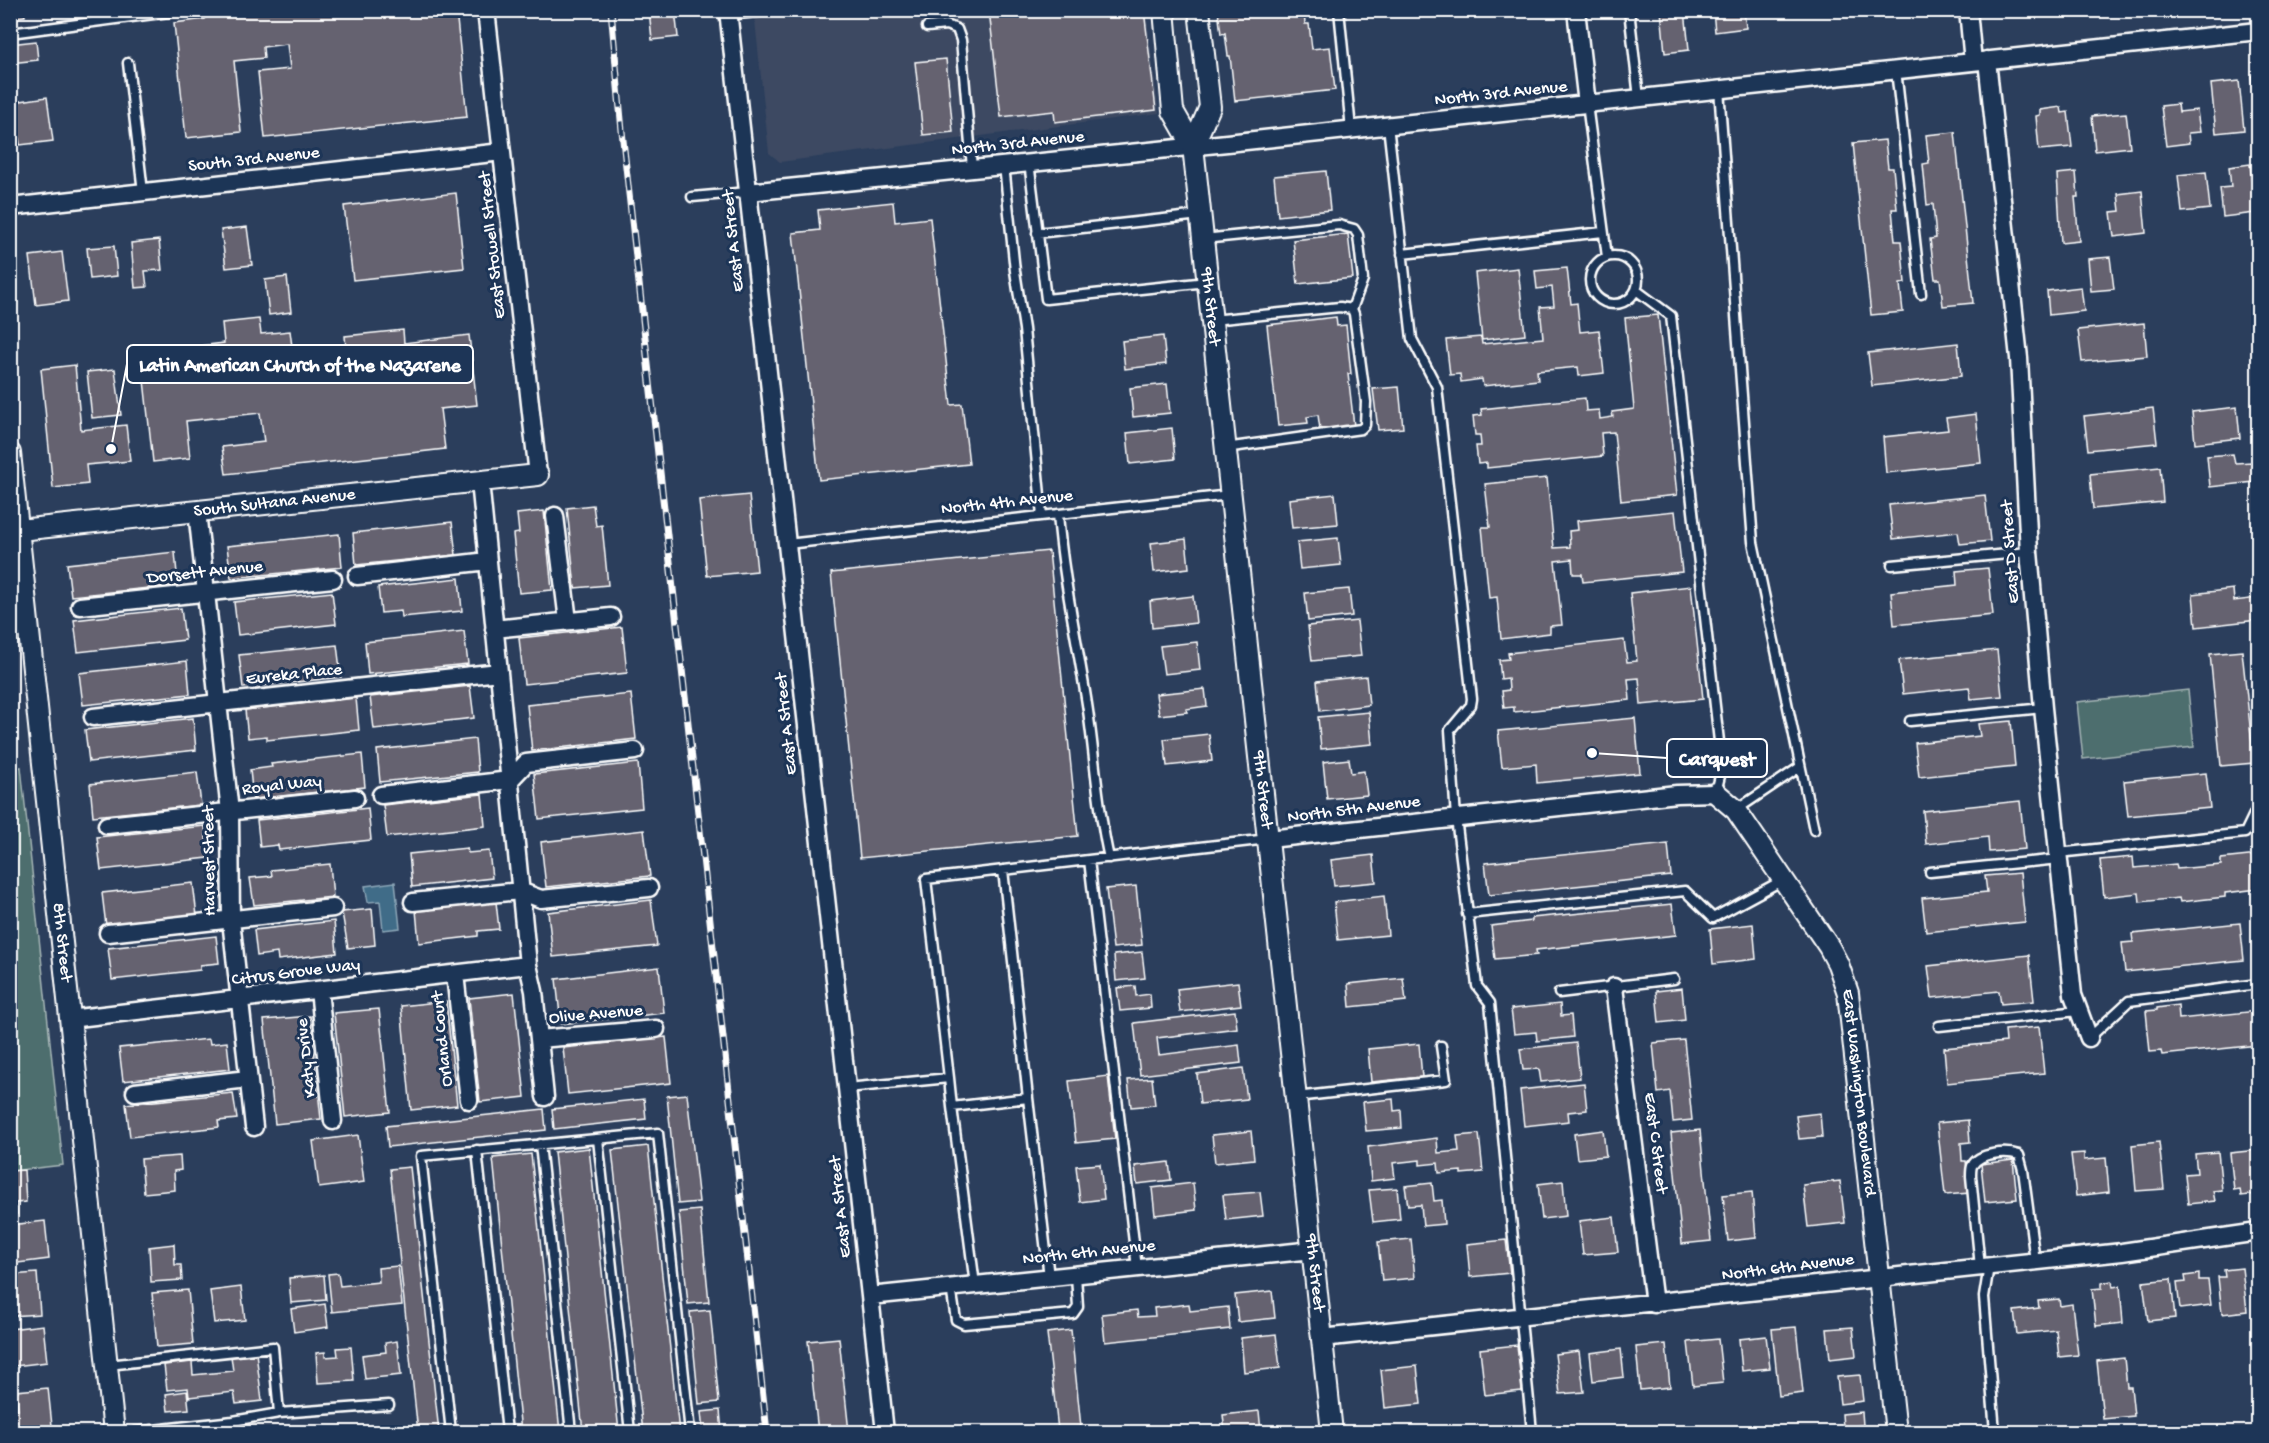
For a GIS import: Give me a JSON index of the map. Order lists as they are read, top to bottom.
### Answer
{
  "streets": {
    "street": [
      "North 3rd Avenue",
      "South 3rd Avenue",
      "East A Street",
      "East Stowell Street",
      "9th Street",
      "South Sultana Avenue",
      "East D Street",
      "Dorsett Avenue",
      "Eureka Place",
      "Royal Way",
      "North 5th Avenue",
      "Harvest Street",
      "8th Street",
      "Citrus Grove Way",
      "Olive Avenue",
      "Orland Court",
      "Katy Drive",
      "East Washington Boulevard",
      "East C Street",
      "North 6th Avenue"
    ],
    "lane": ["North 4th Avenue"]
  },
  "crossings": [
    ["North 3rd Avenue", "East A Street"],
    ["North 3rd Avenue", "9th Street"],
    ["North 3rd Avenue", "East D Street"],
    ["South 3rd Avenue", "East Stowell Street"],
    ["East A Street", "North 4th Avenue"],
    ["East A Street", "North 6th Avenue"],
    ["East Stowell Street", "South Sultana Avenue"],
    ["9th Street", "North 4th Avenue"],
    ["9th Street", "North 5th Avenue"],
    ["9th Street", "North 6th Avenue"],
    ["South Sultana Avenue", "Harvest Street"],
    ["South Sultana Avenue", "8th Street"],
    ["Dorsett Avenue", "Harvest Street"],
    ["Eureka Place", "Harvest Street"],
    ["Royal Way", "Harvest Street"],
    ["North 5th Avenue", "East Washington Boulevard"],
    ["Harvest Street", "Citrus Grove Way"],
    ["8th Street", "Citrus Grove Way"],
    ["Citrus Grove Way", "Orland Court"],
    ["Citrus Grove Way", "Katy Drive"],
    ["East Washington Boulevard", "North 6th Avenue"],
    ["East C Street", "North 6th Avenue"]
  ],
  "places": ["Latin American Church of the Nazarene", "Carquest"]
}
